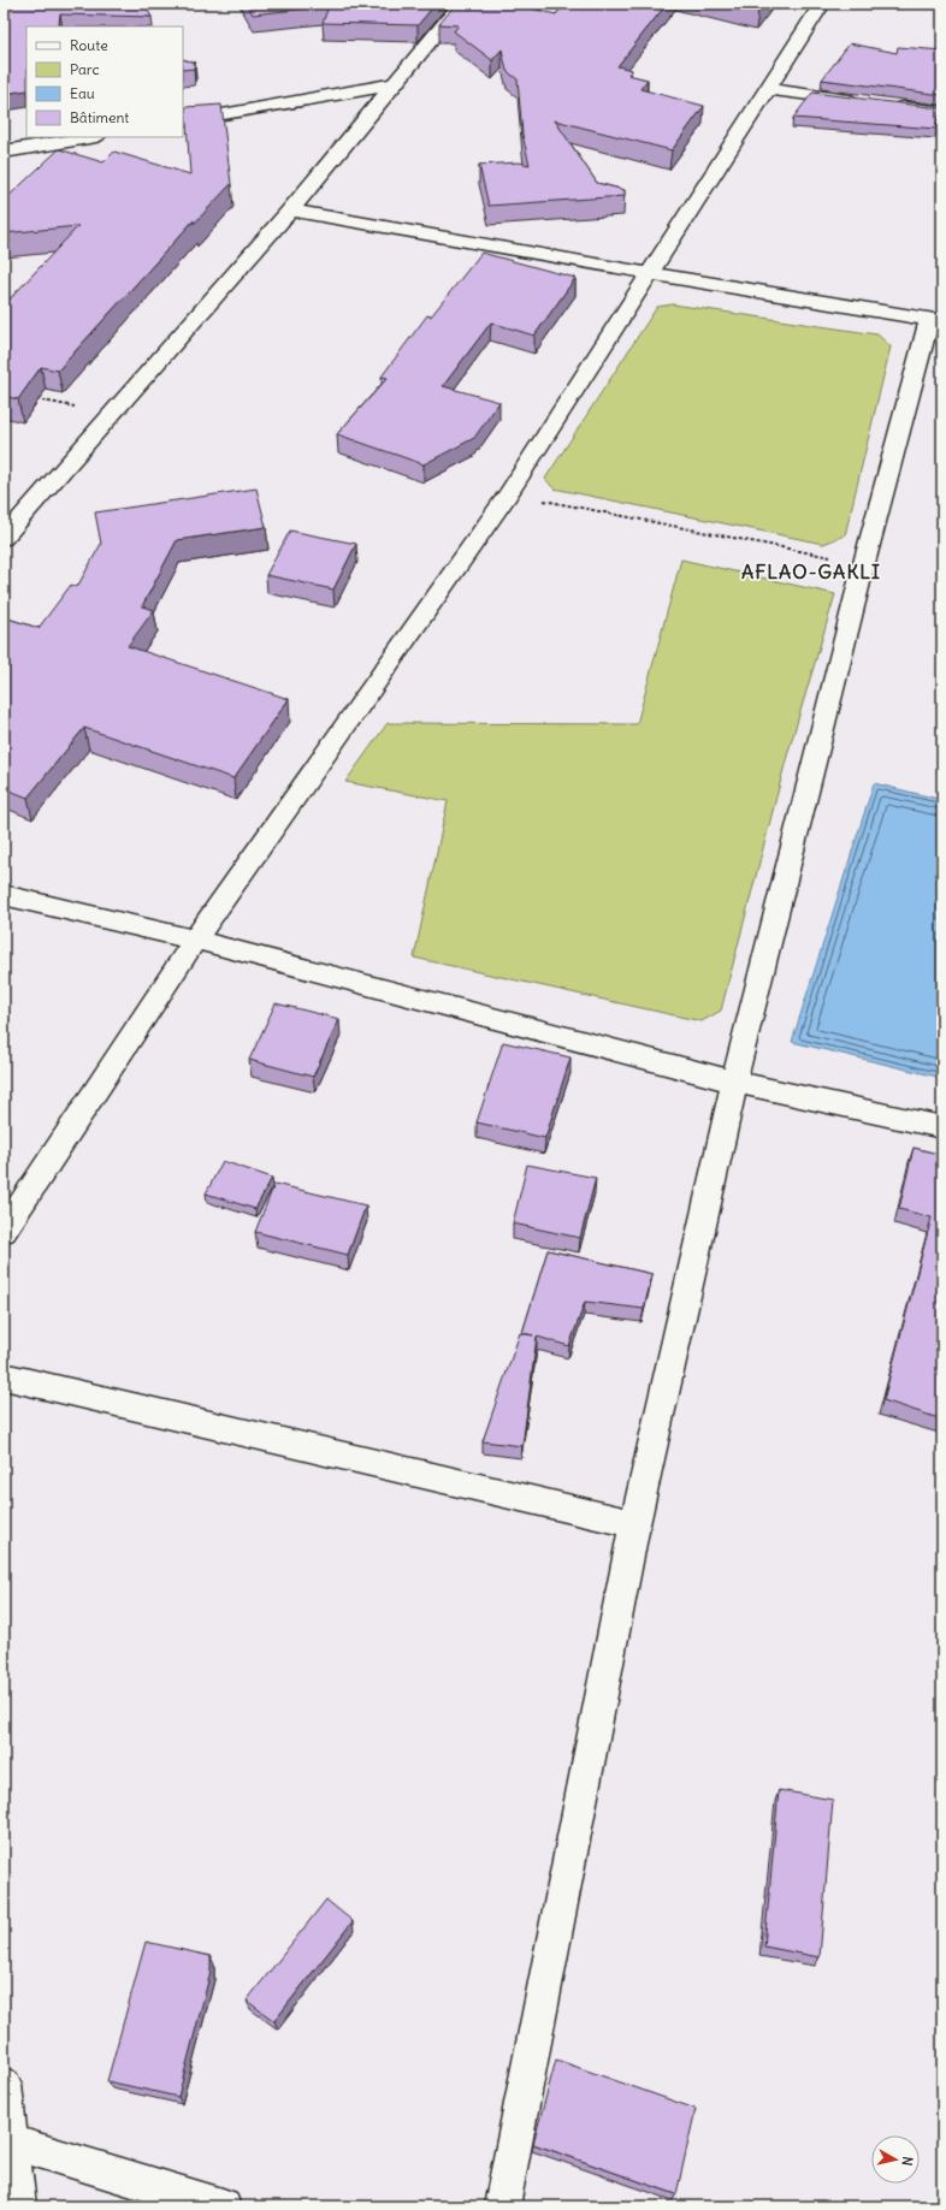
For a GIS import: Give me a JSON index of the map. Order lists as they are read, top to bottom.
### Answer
{
  "districts": ["AFLAO-GAKLI"],
  "legend": [
    "Route",
    "Parc",
    "Eau",
    "Bâtiment"
  ],
  "north": "right"
}
